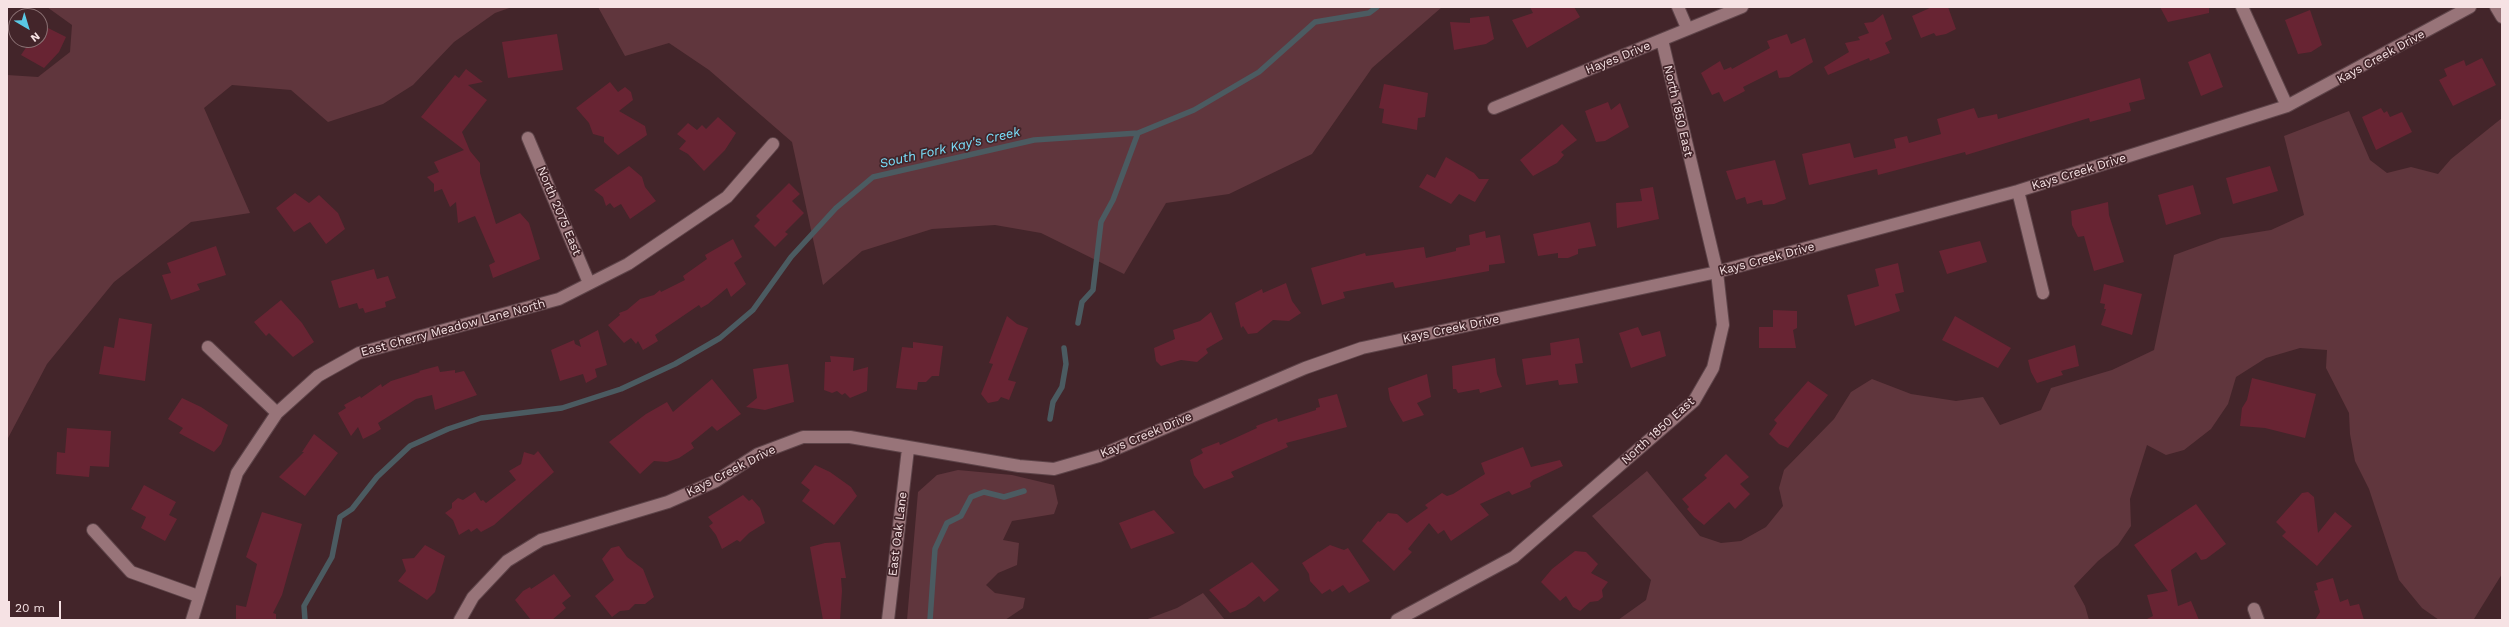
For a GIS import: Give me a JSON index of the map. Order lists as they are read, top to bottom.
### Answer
{
  "streets": {
    "street": [
      "Kays Creek Drive",
      "Hayes Drive",
      "North 1850 East",
      "North 2075 East",
      "East Cherry Meadow Lane North",
      "East Oak Lane"
    ]
  },
  "crossings": [
    ["Kays Creek Drive", "North 1850 East"],
    ["Kays Creek Drive", "East Oak Lane"],
    ["Hayes Drive", "North 1850 East"],
    ["North 2075 East", "East Cherry Meadow Lane North"]
  ],
  "water": ["South Fork Kay's Creek"],
  "scale_bar": "20 m",
  "north": "bottom right"
}
